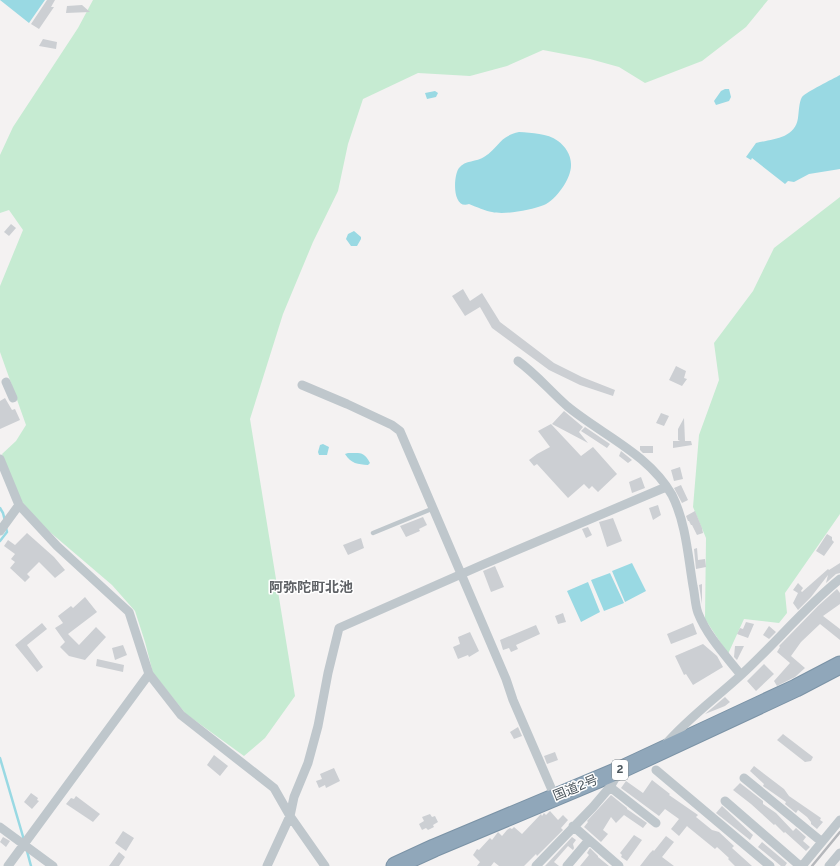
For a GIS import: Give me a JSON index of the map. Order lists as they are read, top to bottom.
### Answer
{
  "streets": {
    "highway": ["2", "国道2号"]
  },
  "districts": ["阿弥陀町北池"]
}
